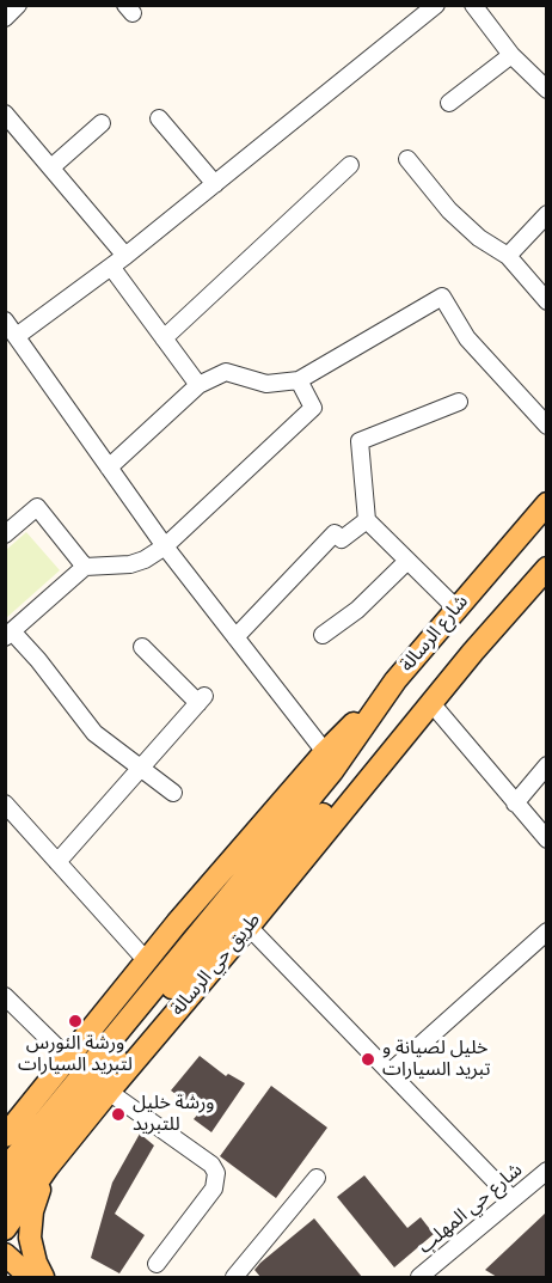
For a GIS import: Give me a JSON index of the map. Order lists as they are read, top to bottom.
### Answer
{
  "streets": {
    "main road": ["شارع الرسالة", "طريق حي الرسالة"],
    "street": ["شارع حي المهلب"]
  },
  "crossings": [
    ["شارع الرسالة", "طريق حي الرسالة"]
  ],
  "places": ["ورشة النورس لتبريد السيارات", "خليل لصيانة و تبريد السيارات", "ورشة خليل للتبريد"]
}
